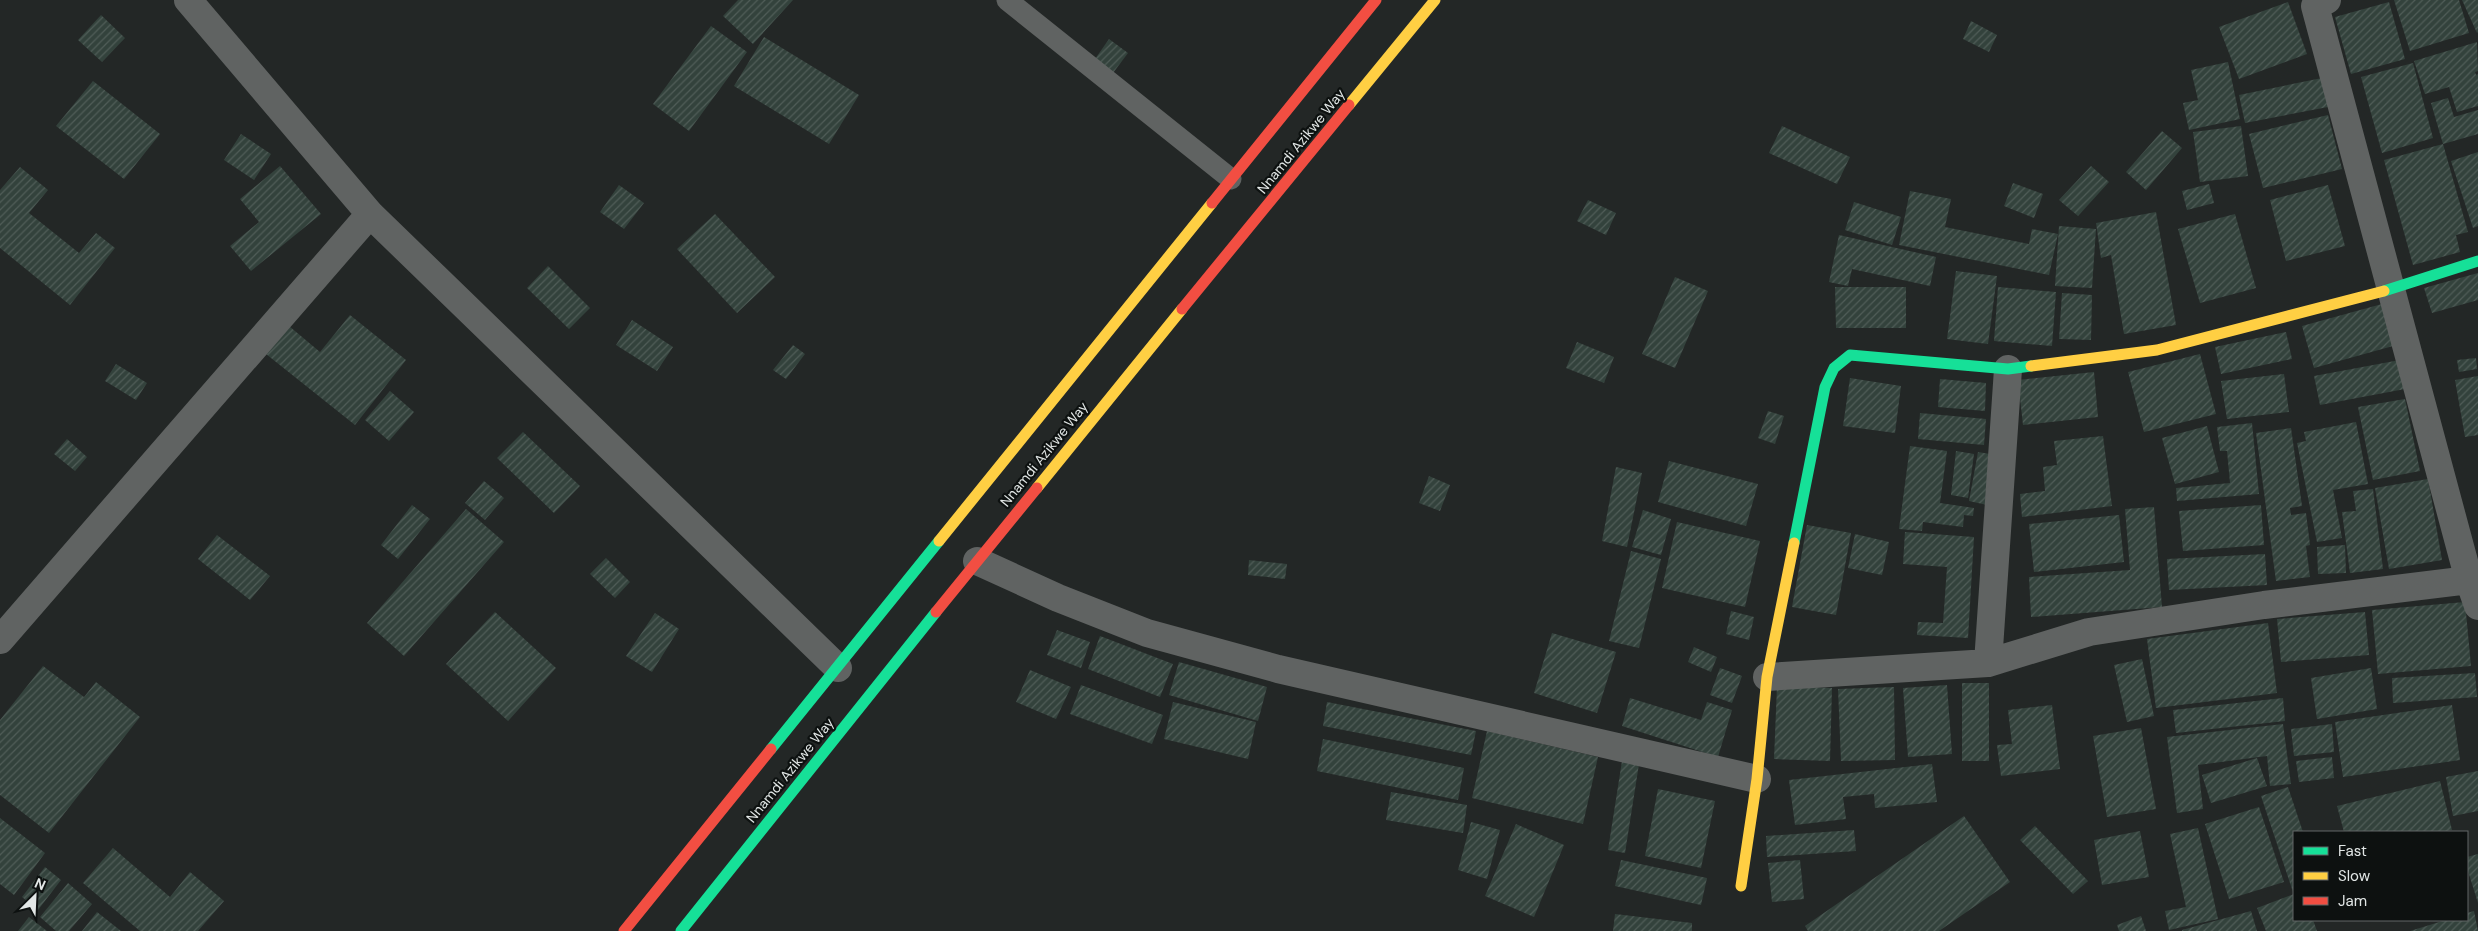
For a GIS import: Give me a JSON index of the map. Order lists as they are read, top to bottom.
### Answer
{
  "streets": {
    "main road": ["Nnamdi Azikwe Way"]
  },
  "legend": ["Fast", "Slow", "Jam"],
  "north": "top right"
}
